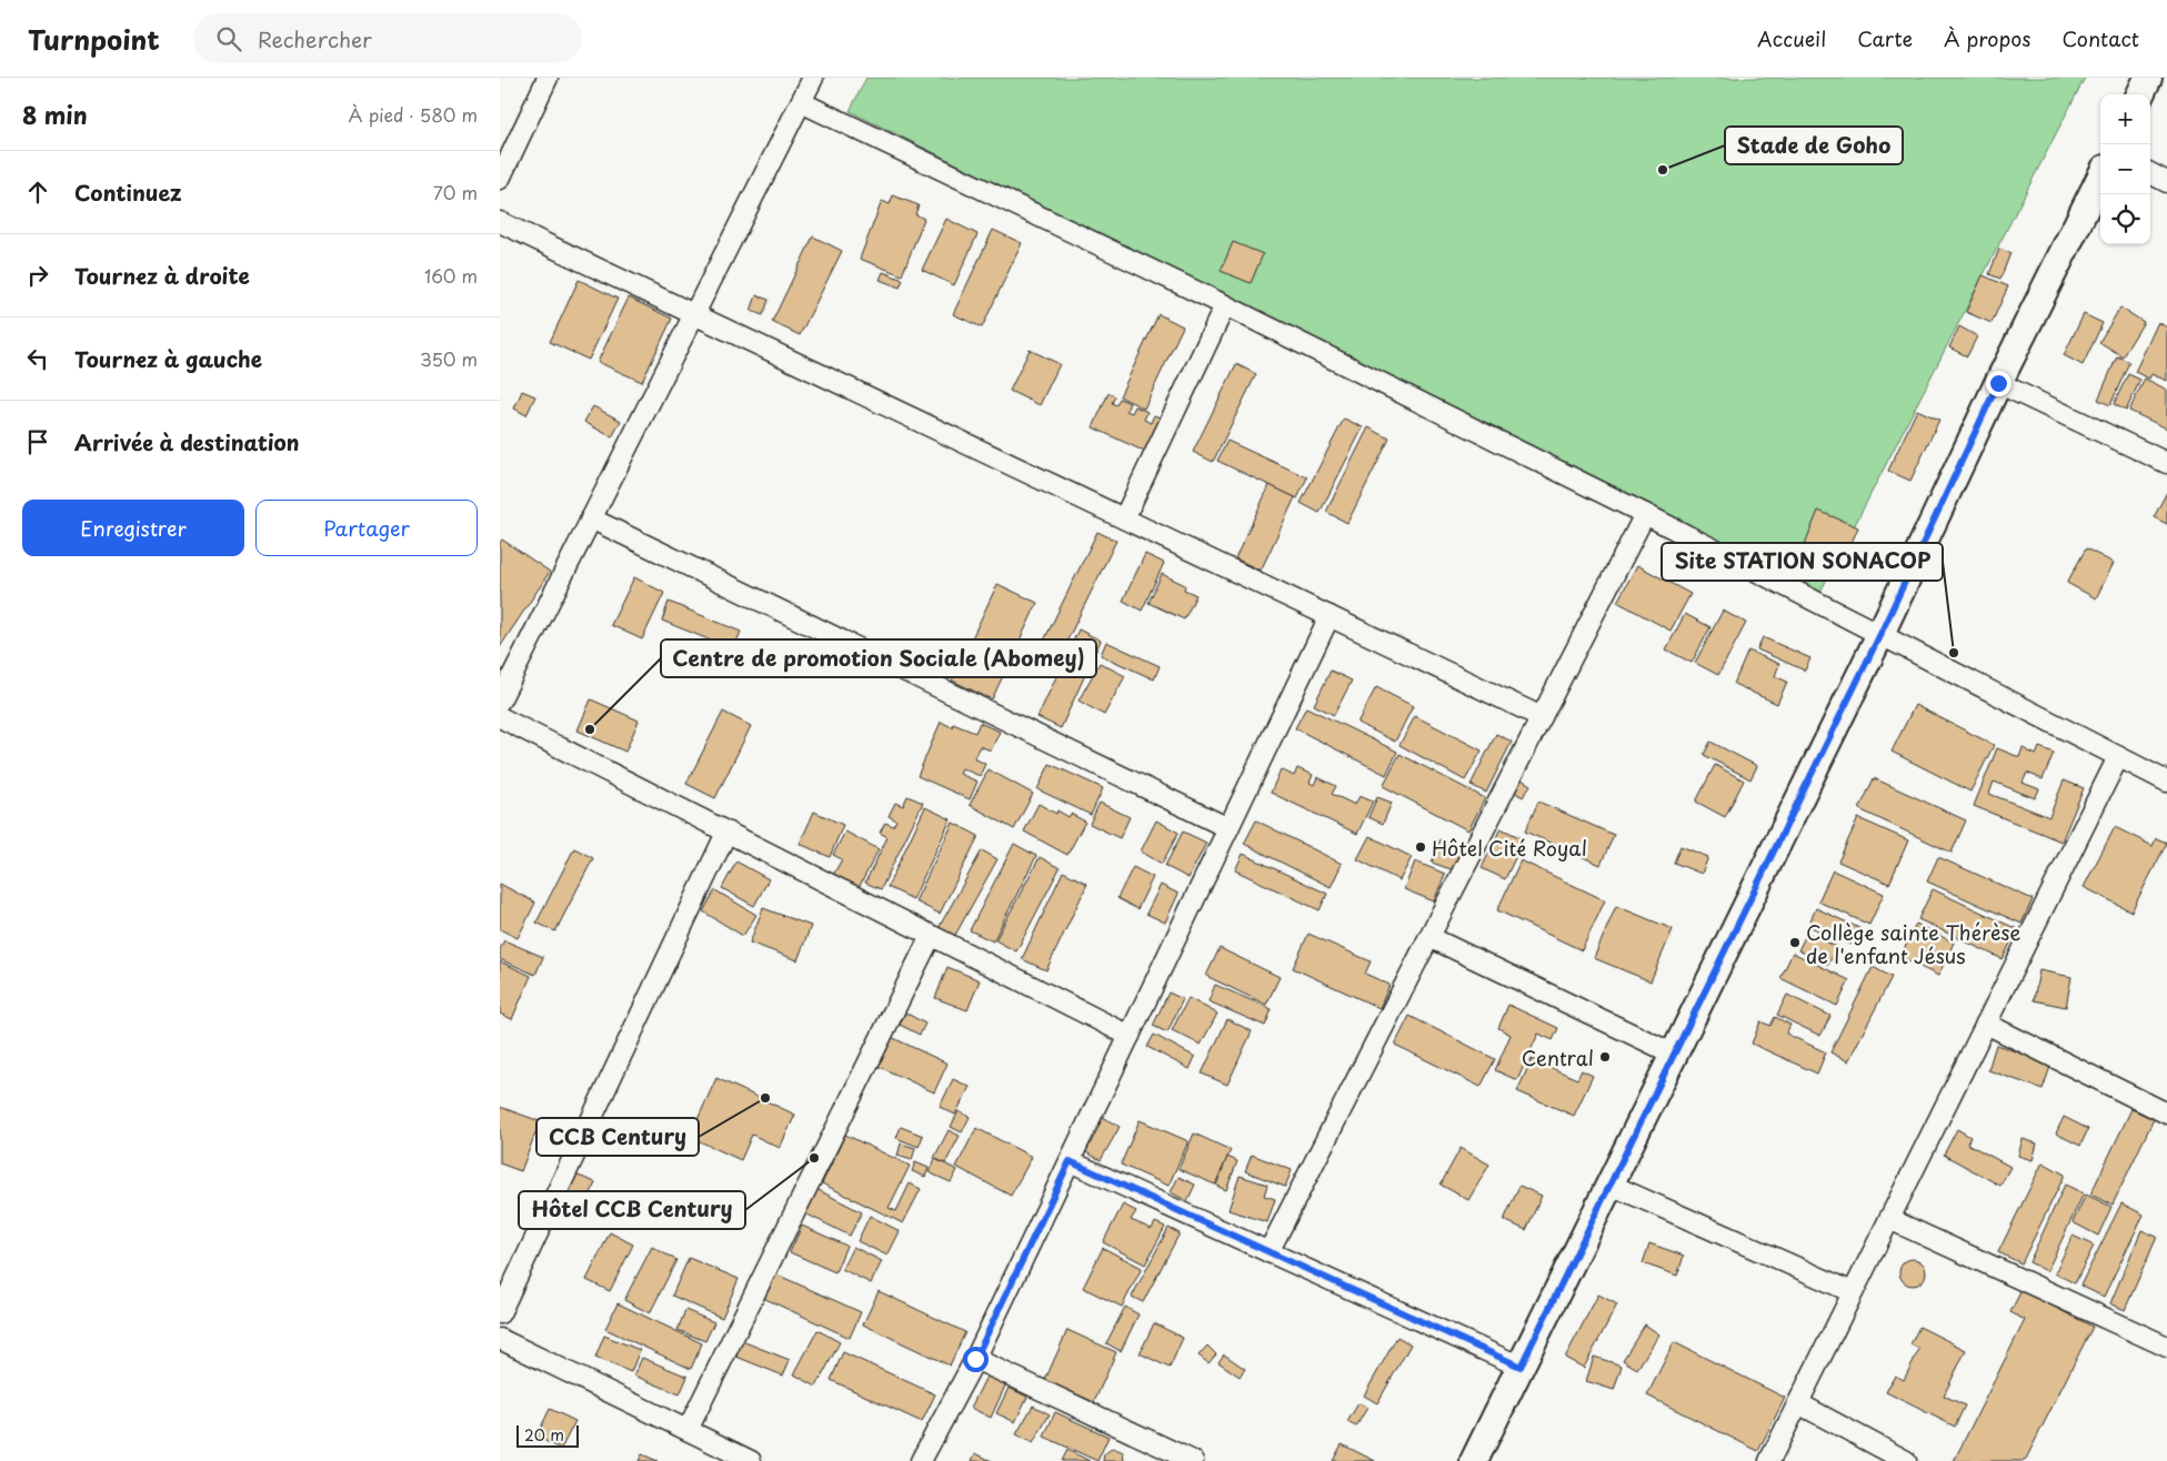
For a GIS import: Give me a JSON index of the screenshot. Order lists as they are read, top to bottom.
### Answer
{
  "places": [
    "Stade de Goho",
    "Site STATION SONACOP",
    "Centre de promotion Sociale (Abomey)",
    "Hôtel Cité Royal",
    "Collège sainte Thérèse de l'enfant Jésus",
    "Central",
    "CCB Century",
    "Hôtel CCB Century"
  ],
  "scale_bar": "20 m",
  "page": {
    "header": "Turnpoint",
    "search": "Rechercher",
    "nav": [
      "Accueil",
      "Carte",
      "À propos",
      "Contact"
    ],
    "heading": ["8 min", "À pied · 580 m"],
    "map_buttons": ["+", "−"],
    "list": [
      ["Continuez", "70 m"],
      ["Tournez à droite", "160 m"],
      ["Tournez à gauche", "350 m"],
      "Arrivée à destination"
    ],
    "buttons": ["Enregistrer", "Partager"],
    "scale": "20 m"
  }
}
